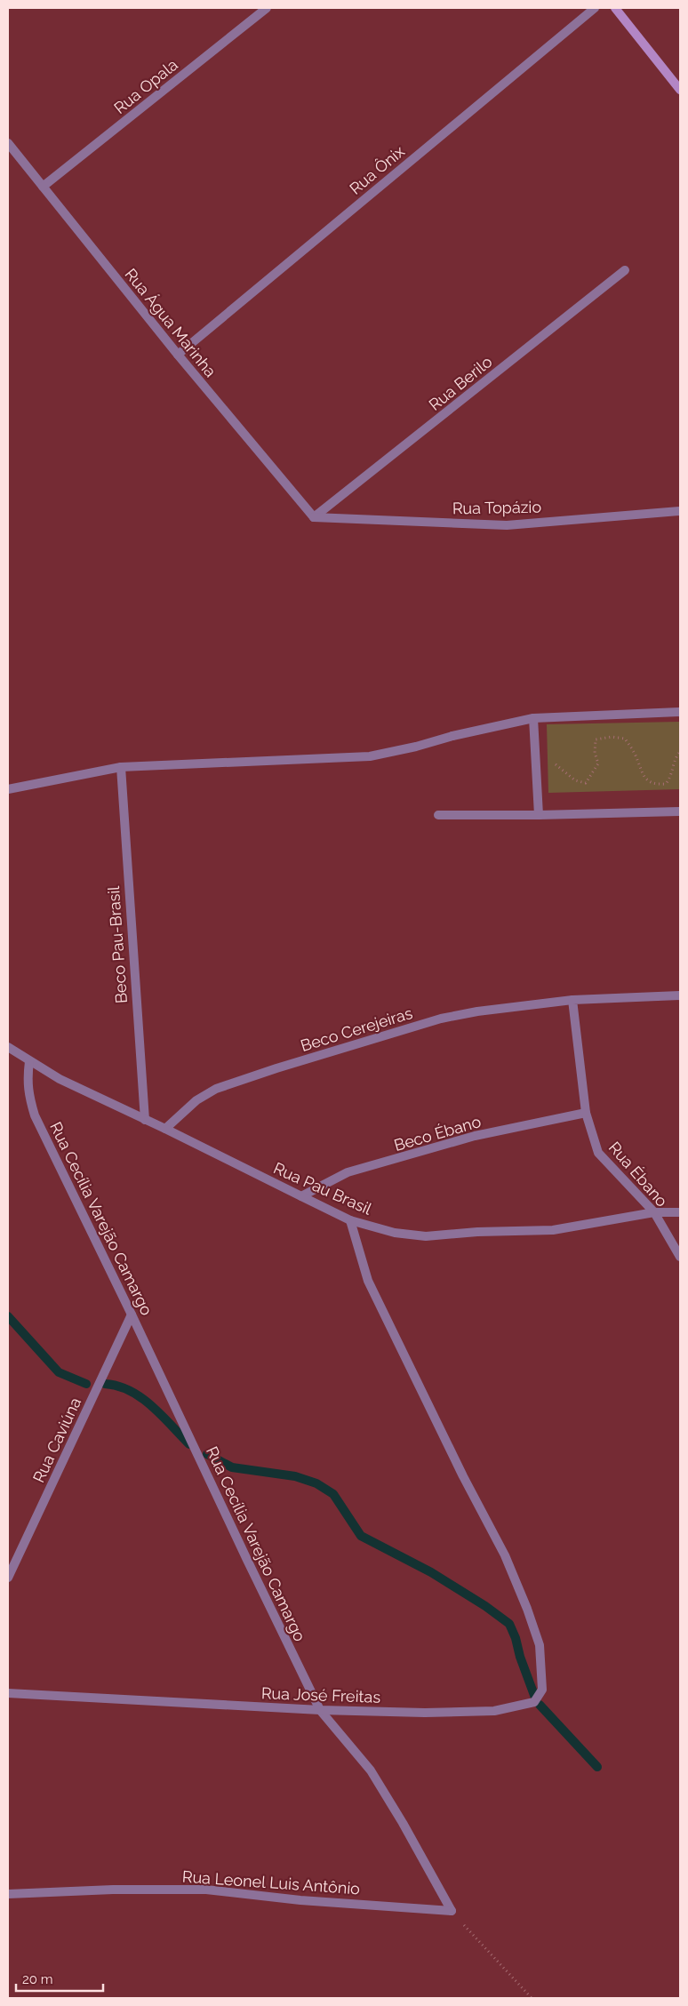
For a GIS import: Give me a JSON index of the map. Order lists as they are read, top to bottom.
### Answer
{
  "streets": {
    "street": [
      "Rua Opala",
      "Rua Ônix",
      "Rua Água Marinha",
      "Rua Berilo",
      "Rua Topázio",
      "Beco Pau-Brasil",
      "Beco Cerejeiras",
      "Beco Ébano",
      "Rua Ébano",
      "Rua Pau Brasil",
      "Rua Cecília Varejão Camargo",
      "Rua Caviúna",
      "Rua José Freitas",
      "Rua Leonel Luis Antônio"
    ]
  },
  "crossings": [
    ["Rua Opala", "Rua Água Marinha"],
    ["Rua Ônix", "Rua Água Marinha"],
    ["Rua Água Marinha", "Rua Berilo"],
    ["Rua Água Marinha", "Rua Topázio"],
    ["Rua Berilo", "Rua Topázio"],
    ["Beco Pau-Brasil", "Rua Pau Brasil"],
    ["Beco Cerejeiras", "Rua Ébano"],
    ["Beco Cerejeiras", "Rua Pau Brasil"],
    ["Beco Ébano", "Rua Ébano"],
    ["Beco Ébano", "Rua Pau Brasil"],
    ["Rua Ébano", "Rua Pau Brasil"],
    ["Rua Pau Brasil", "Rua Cecília Varejão Camargo"],
    ["Rua Pau Brasil", "Rua José Freitas"],
    ["Rua Cecília Varejão Camargo", "Rua Caviúna"],
    ["Rua Cecília Varejão Camargo", "Rua José Freitas"],
    ["Rua Cecília Varejão Camargo", "Rua Leonel Luis Antônio"]
  ],
  "scale_bar": "20 m"
}
